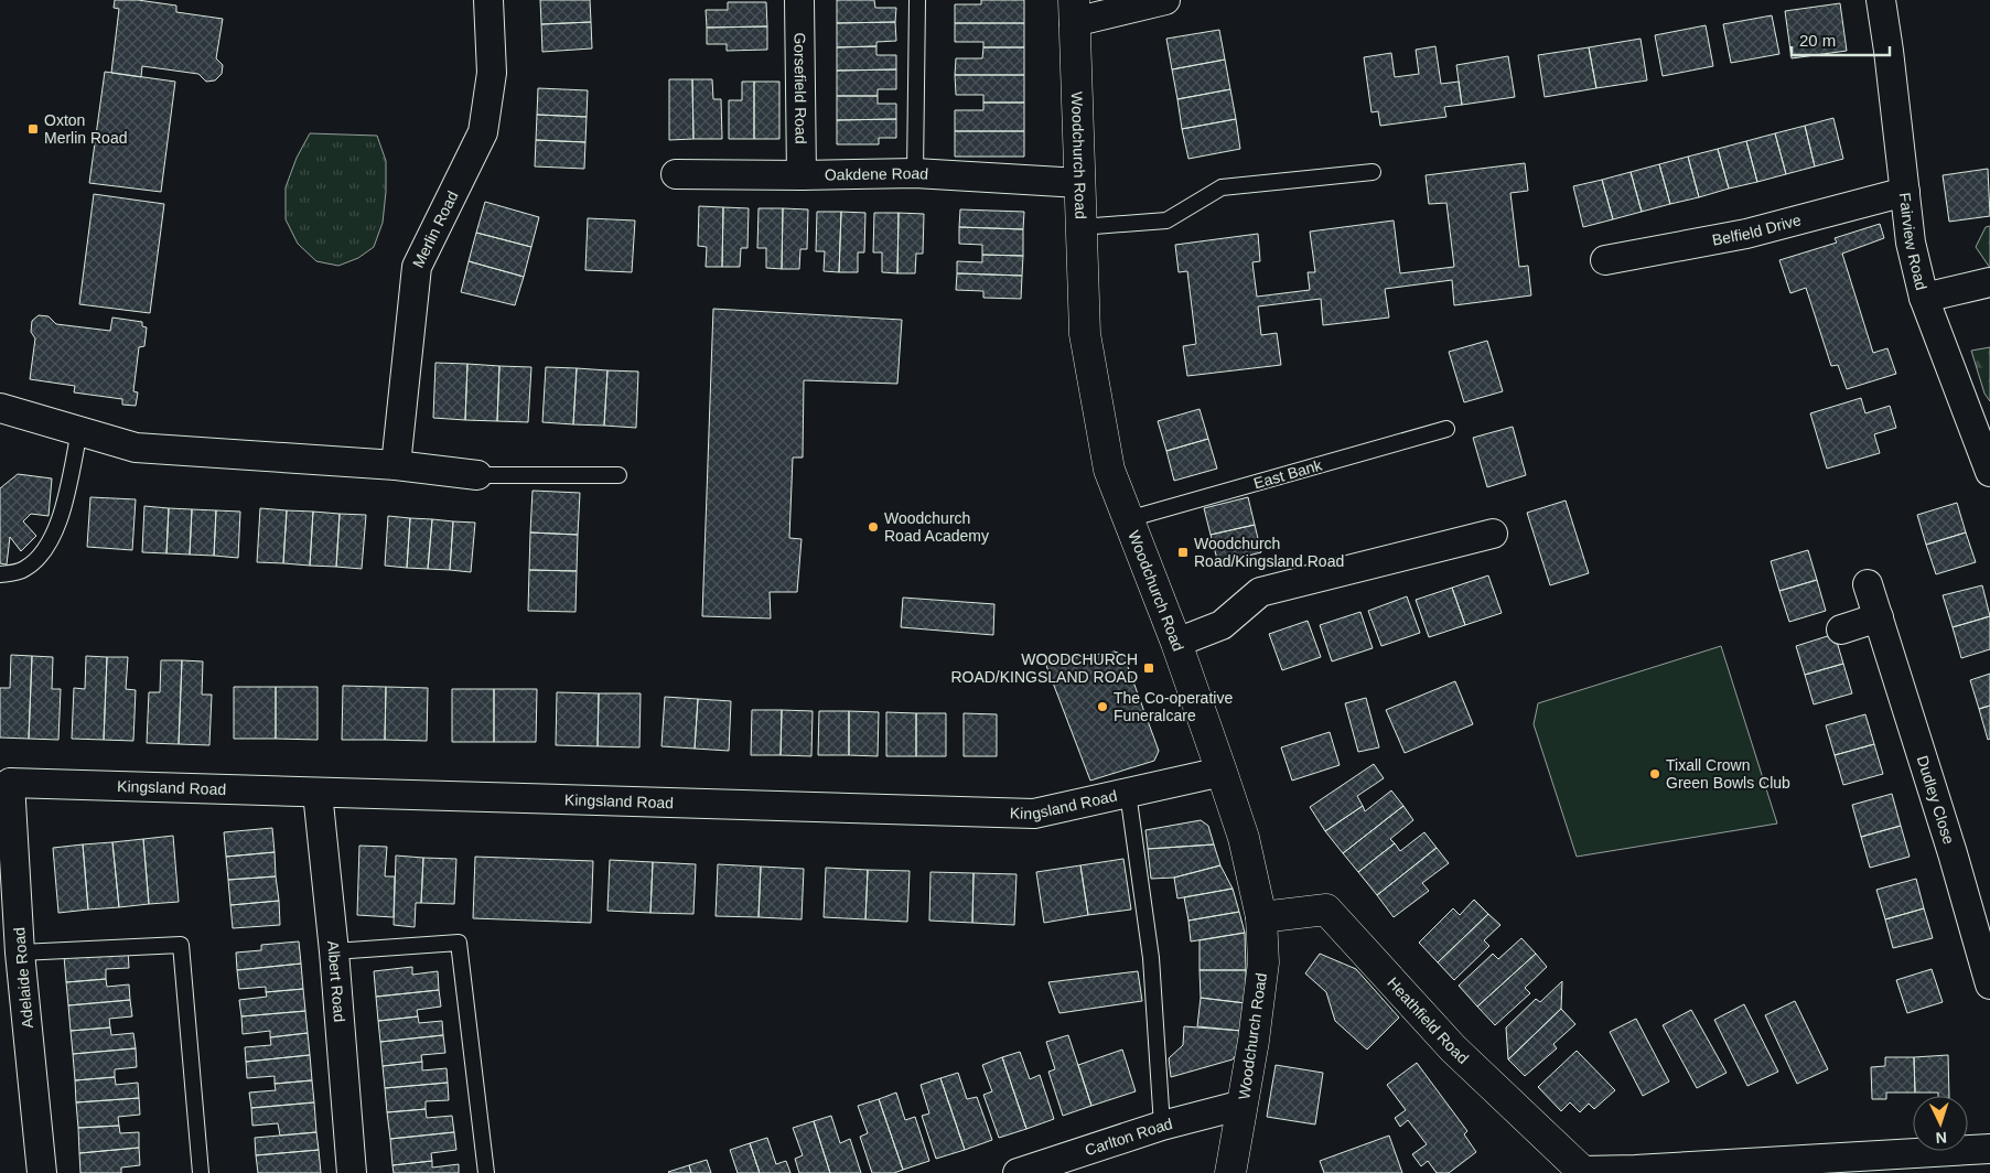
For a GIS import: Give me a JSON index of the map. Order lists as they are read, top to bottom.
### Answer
{
  "streets": {
    "street": [
      "Gorsefield Road",
      "Woodchurch Road",
      "Oakdene Road",
      "Merlin Road",
      "Belfield Drive",
      "Fairview Road",
      "Kingsland Road",
      "Dudley Close",
      "Adelaide Road",
      "Albert Road",
      "Heathfield Road",
      "Carlton Road"
    ],
    "lane": ["East Bank"]
  },
  "crossings": [
    ["Gorsefield Road", "Oakdene Road"],
    ["Woodchurch Road", "Oakdene Road"],
    ["Woodchurch Road", "East Bank"],
    ["Woodchurch Road", "Kingsland Road"],
    ["Woodchurch Road", "Heathfield Road"],
    ["Woodchurch Road", "Carlton Road"],
    ["Belfield Drive", "Fairview Road"],
    ["Kingsland Road", "Adelaide Road"],
    ["Kingsland Road", "Albert Road"]
  ],
  "places": {
    "transit": ["Oxton Merlin Road", "Woodchurch Road/Kingsland Road", "WOODCHURCH ROAD/KINGSLAND ROAD"],
    "other": ["Woodchurch Road Academy", "The Co-operative Funeralcare", "Tixall Crown Green Bowls Club"]
  },
  "scale_bar": "20 m",
  "north": "bottom"
}
